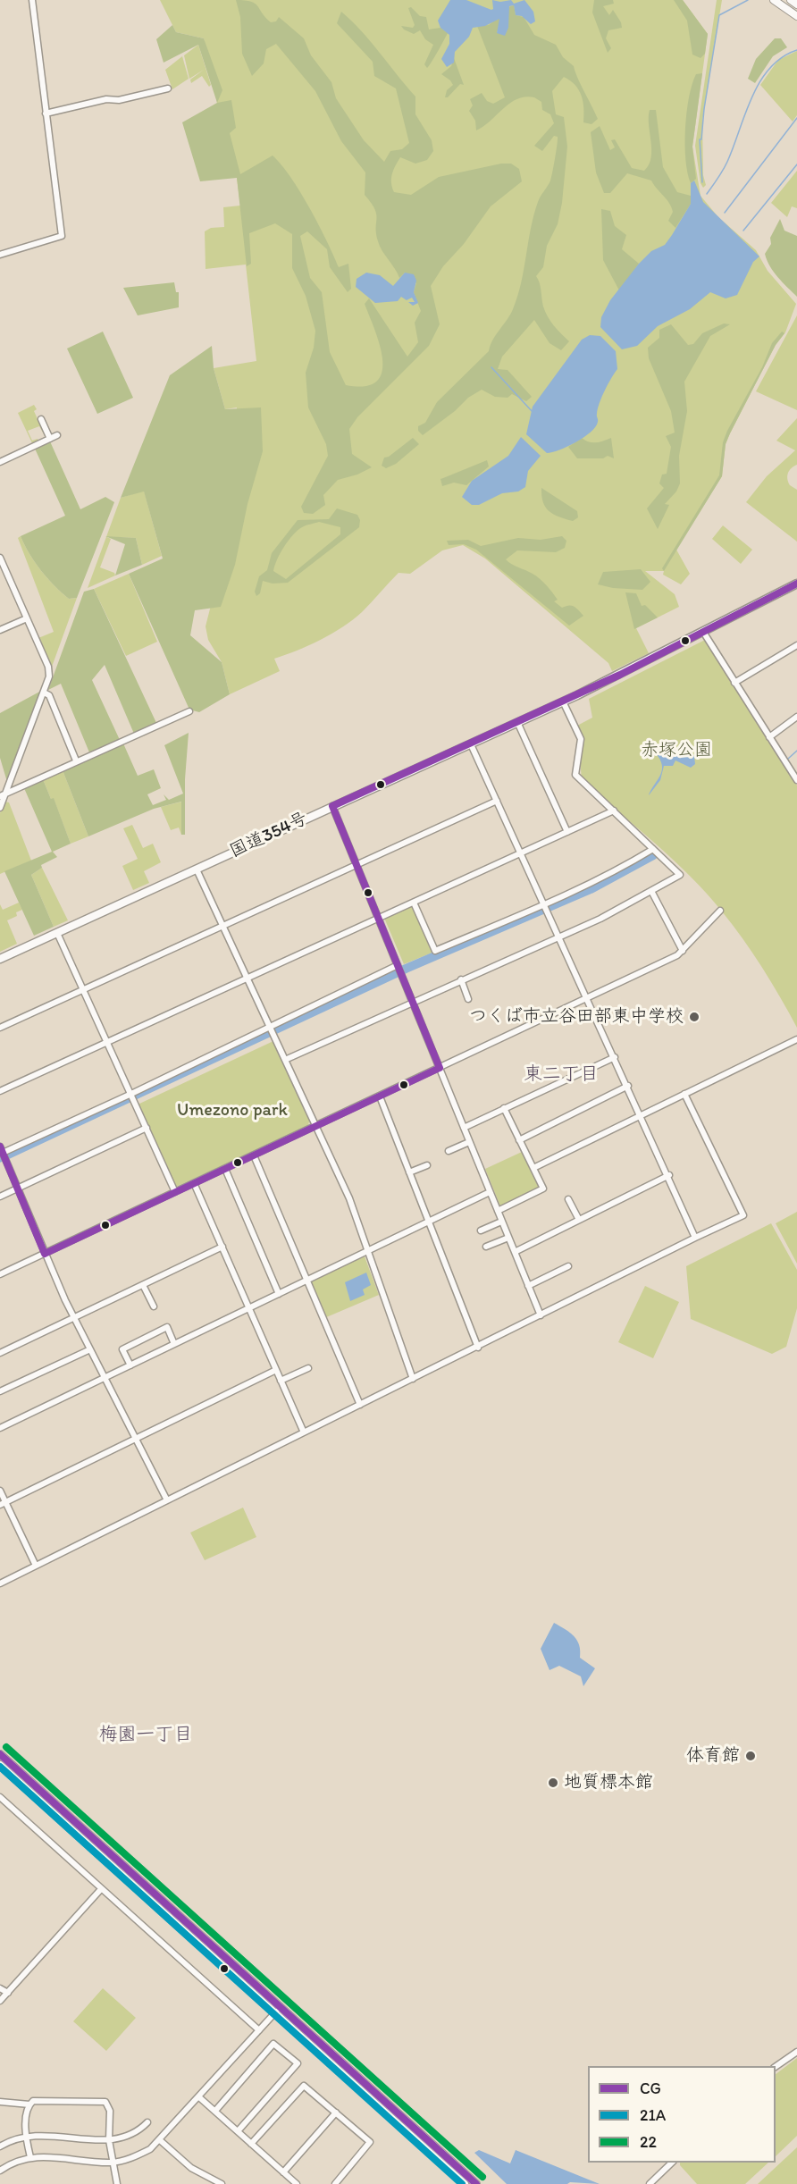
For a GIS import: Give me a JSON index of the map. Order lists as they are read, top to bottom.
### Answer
{
  "streets": {
    "highway": ["国道354号"]
  },
  "districts": ["東二丁目", "梅園一丁目"],
  "parks": ["赤塚公園", "Umezono park"],
  "places": ["つくば市立谷田部東中学校", "体育館", "地質標本館"],
  "lines": ["transit line CG", "transit line 22", "transit line 21A"],
  "legend": ["CG", "21A", "22"]
}
